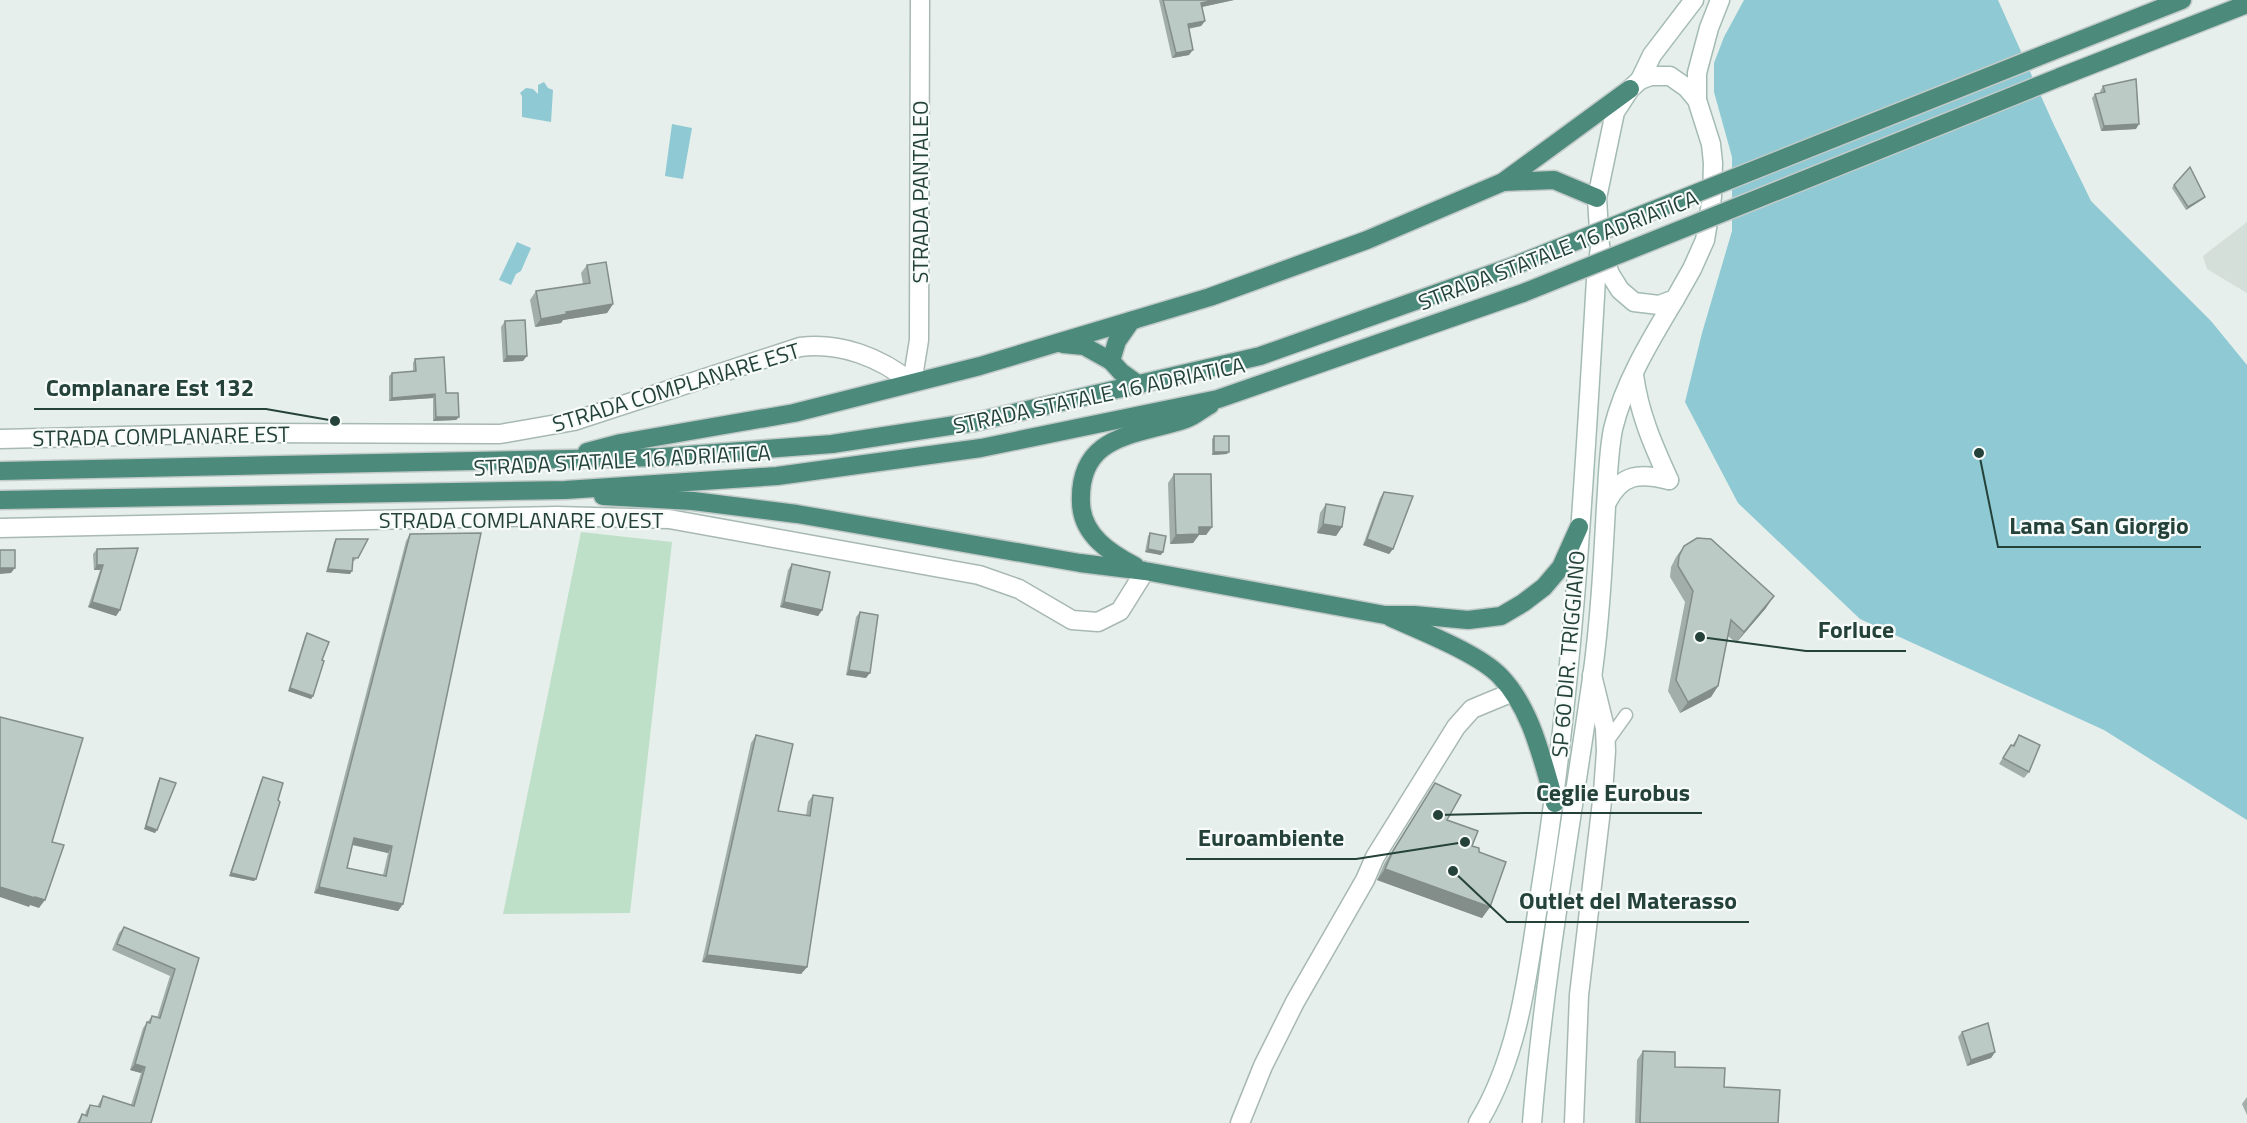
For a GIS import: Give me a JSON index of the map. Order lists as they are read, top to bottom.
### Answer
{
  "streets": {
    "highway": ["STRADA STATALE 16 ADRIATICA"],
    "street": [
      "STRADA PANTALEO",
      "STRADA COMPLANARE EST",
      "STRADA COMPLANARE OVEST",
      "SP 60 DIR. TRIGGIANO"
    ]
  },
  "crossings": [
    ["STRADA PANTALEO", "STRADA COMPLANARE EST"]
  ],
  "places": [
    "Complanare Est 132",
    "Lama San Giorgio",
    "Forluce",
    "Ceglie Eurobus",
    "Euroambiente",
    "Outlet del Materasso"
  ]
}
